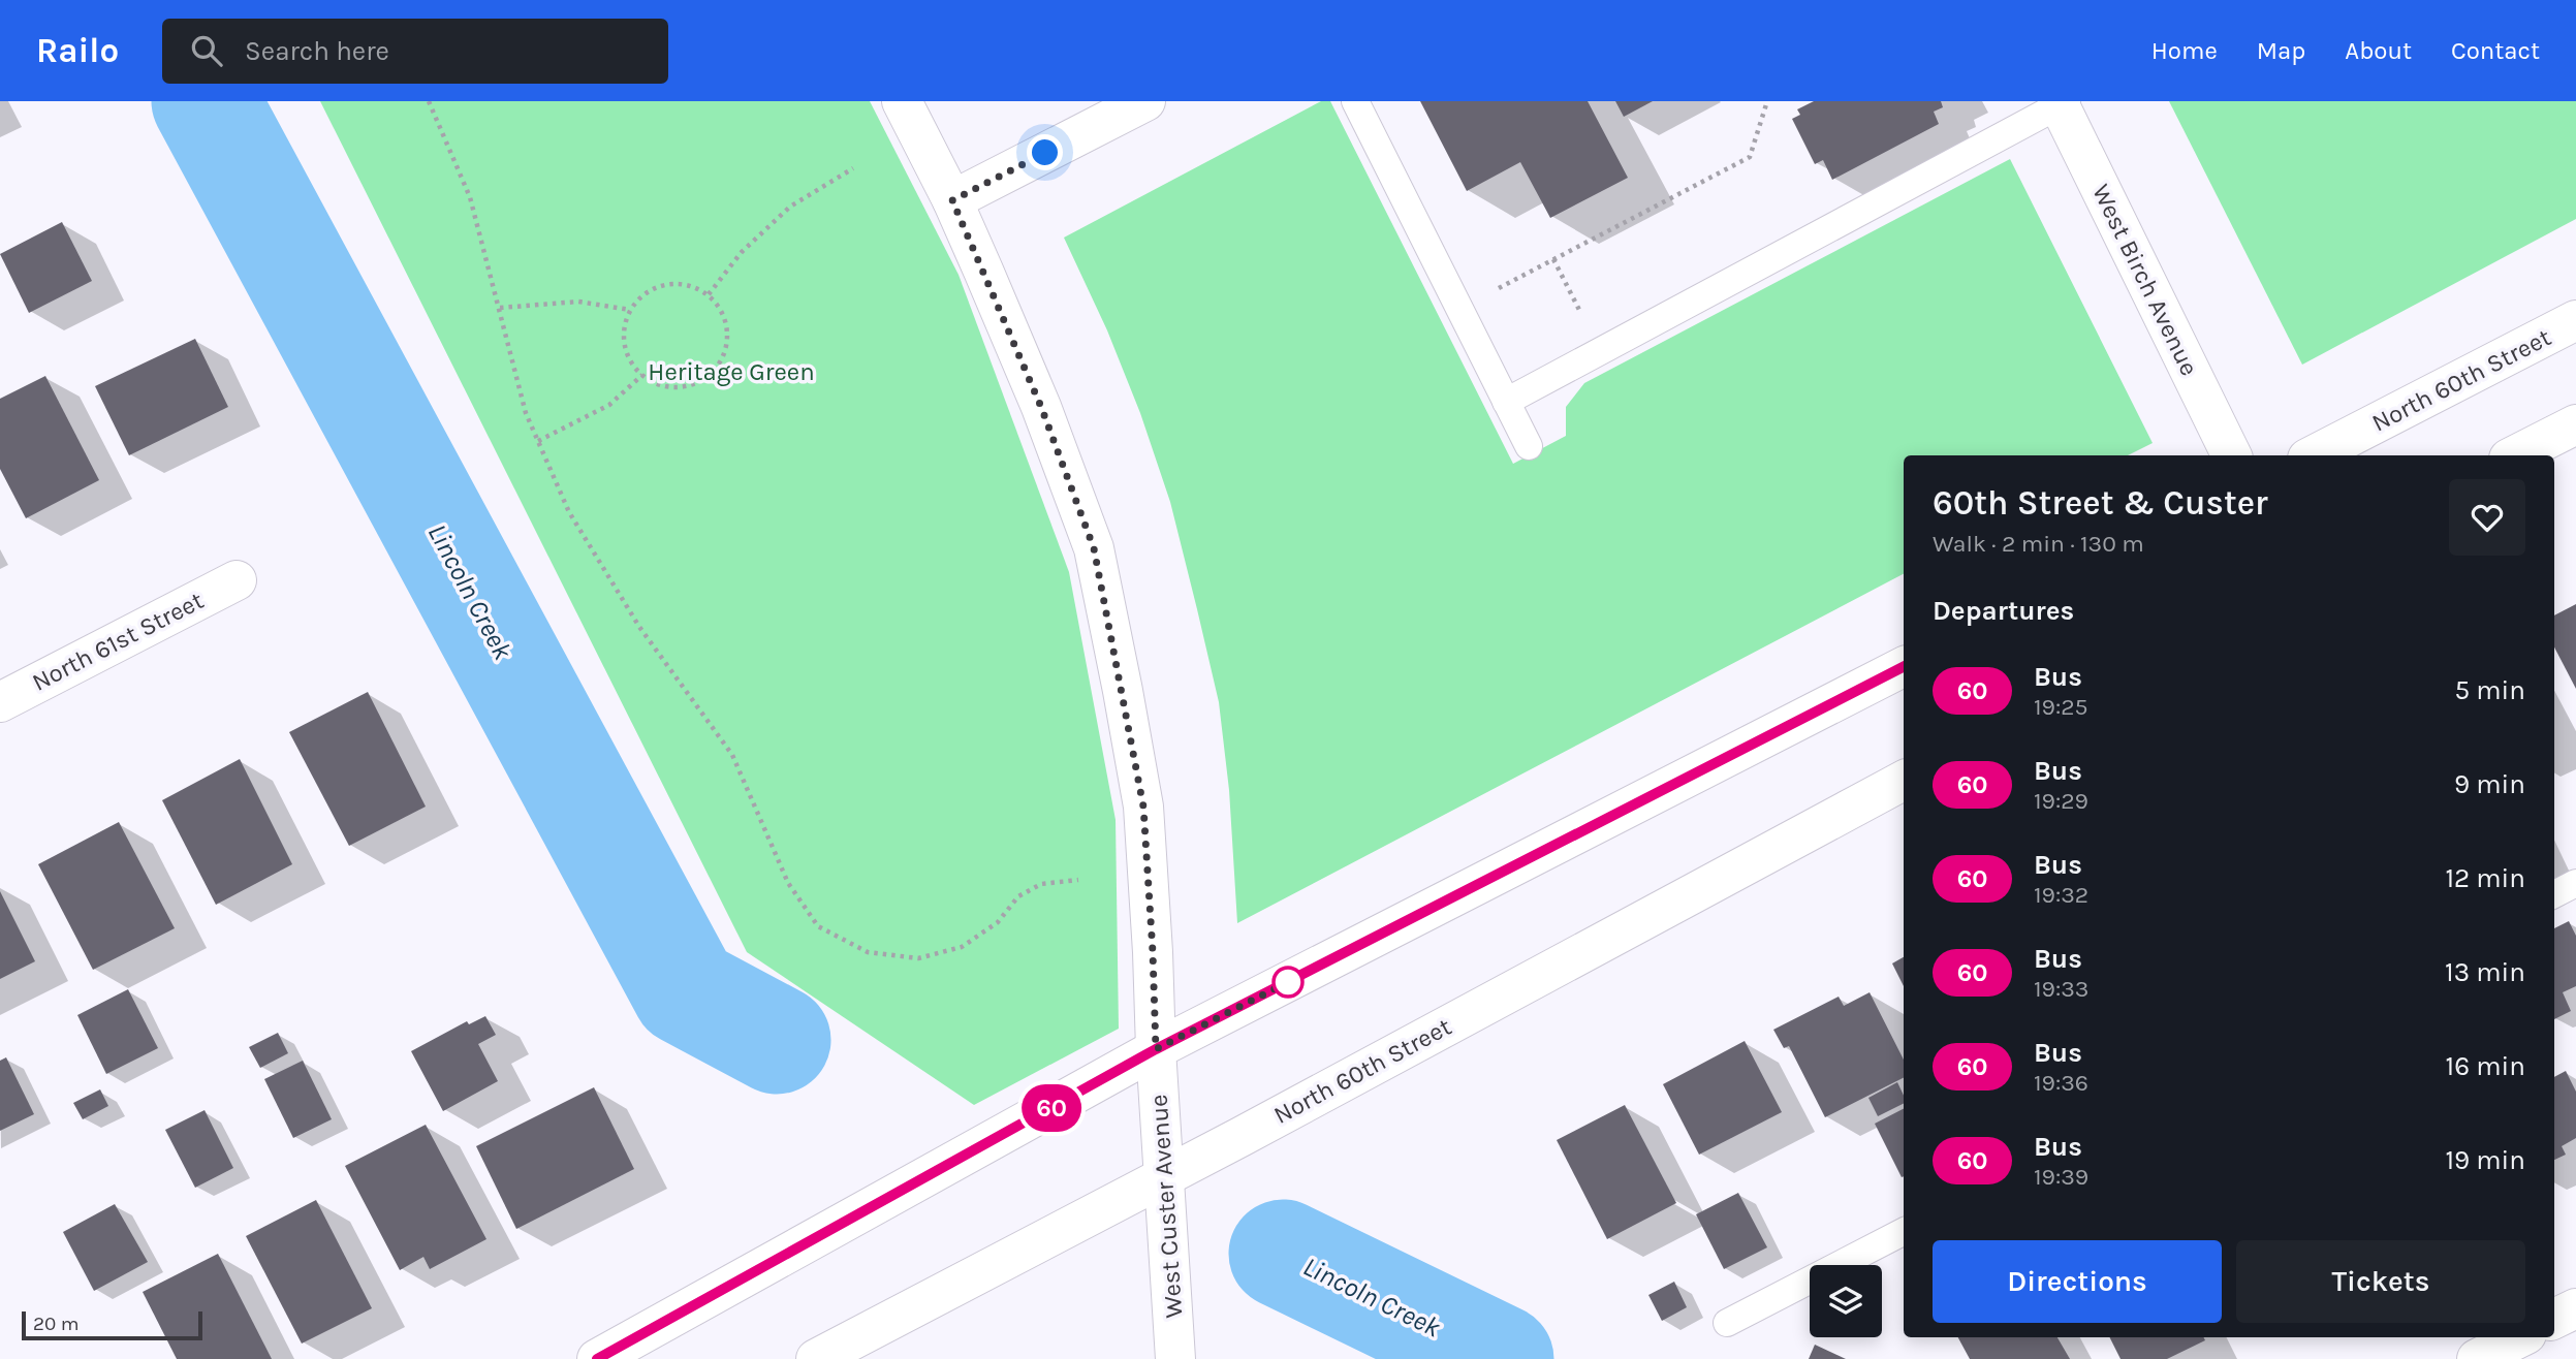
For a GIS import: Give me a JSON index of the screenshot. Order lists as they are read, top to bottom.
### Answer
{
  "streets": {
    "main road": [
      "West Birch Avenue",
      "North 60th Street",
      "North 61st Street",
      "West Custer Avenue"
    ]
  },
  "crossings": [
    ["North 60th Street", "West Custer Avenue"]
  ],
  "water": ["Lincoln Creek"],
  "parks": ["Heritage Green"],
  "lines": ["bus line 60"],
  "scale_bar": "20 m",
  "page": {
    "header": "Railo",
    "search": "Search here",
    "nav": [
      "Home",
      "Map",
      "About",
      "Contact"
    ],
    "on_map": "60",
    "heading": [
      ["60th Street & Custer", "Walk · 2 min · 130 m"],
      "Departures"
    ],
    "list": [
      {
        "mark": "60",
        "name": "Bus",
        "note": "19:25",
        "value": "5 min"
      },
      {
        "mark": "60",
        "name": "Bus",
        "note": "19:29",
        "value": "9 min"
      },
      {
        "mark": "60",
        "name": "Bus",
        "note": "19:32",
        "value": "12 min"
      },
      {
        "mark": "60",
        "name": "Bus",
        "note": "19:33",
        "value": "13 min"
      },
      {
        "mark": "60",
        "name": "Bus",
        "note": "19:36",
        "value": "16 min"
      },
      {
        "mark": "60",
        "name": "Bus",
        "note": "19:39",
        "value": "19 min"
      }
    ],
    "buttons": ["Directions", "Tickets"],
    "scale": "20 m"
  }
}
